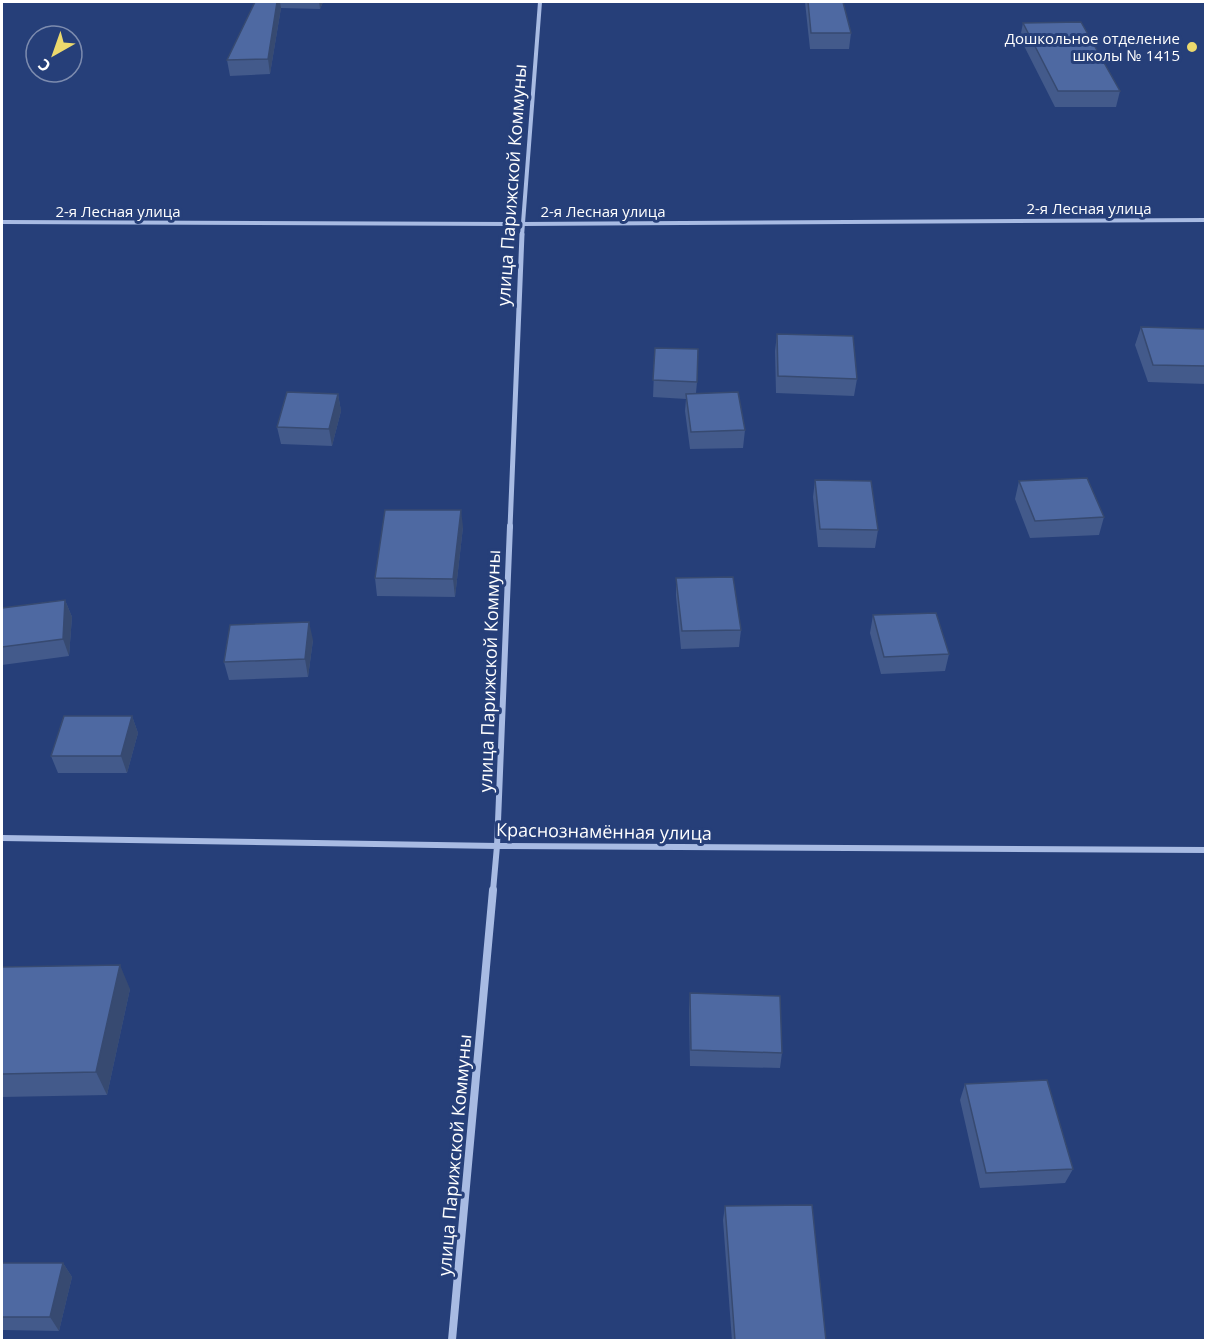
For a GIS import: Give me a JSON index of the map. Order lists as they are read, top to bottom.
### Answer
{
  "streets": {
    "street": ["улица Парижской Коммуны", "2-я Лесная улица", "Краснознамённая улица"]
  },
  "crossings": [
    ["улица Парижской Коммуны", "2-я Лесная улица"],
    ["улица Парижской Коммуны", "Краснознамённая улица"]
  ],
  "places": ["Дошкольное отделение школы № 1415"],
  "north": "bottom left"
}
